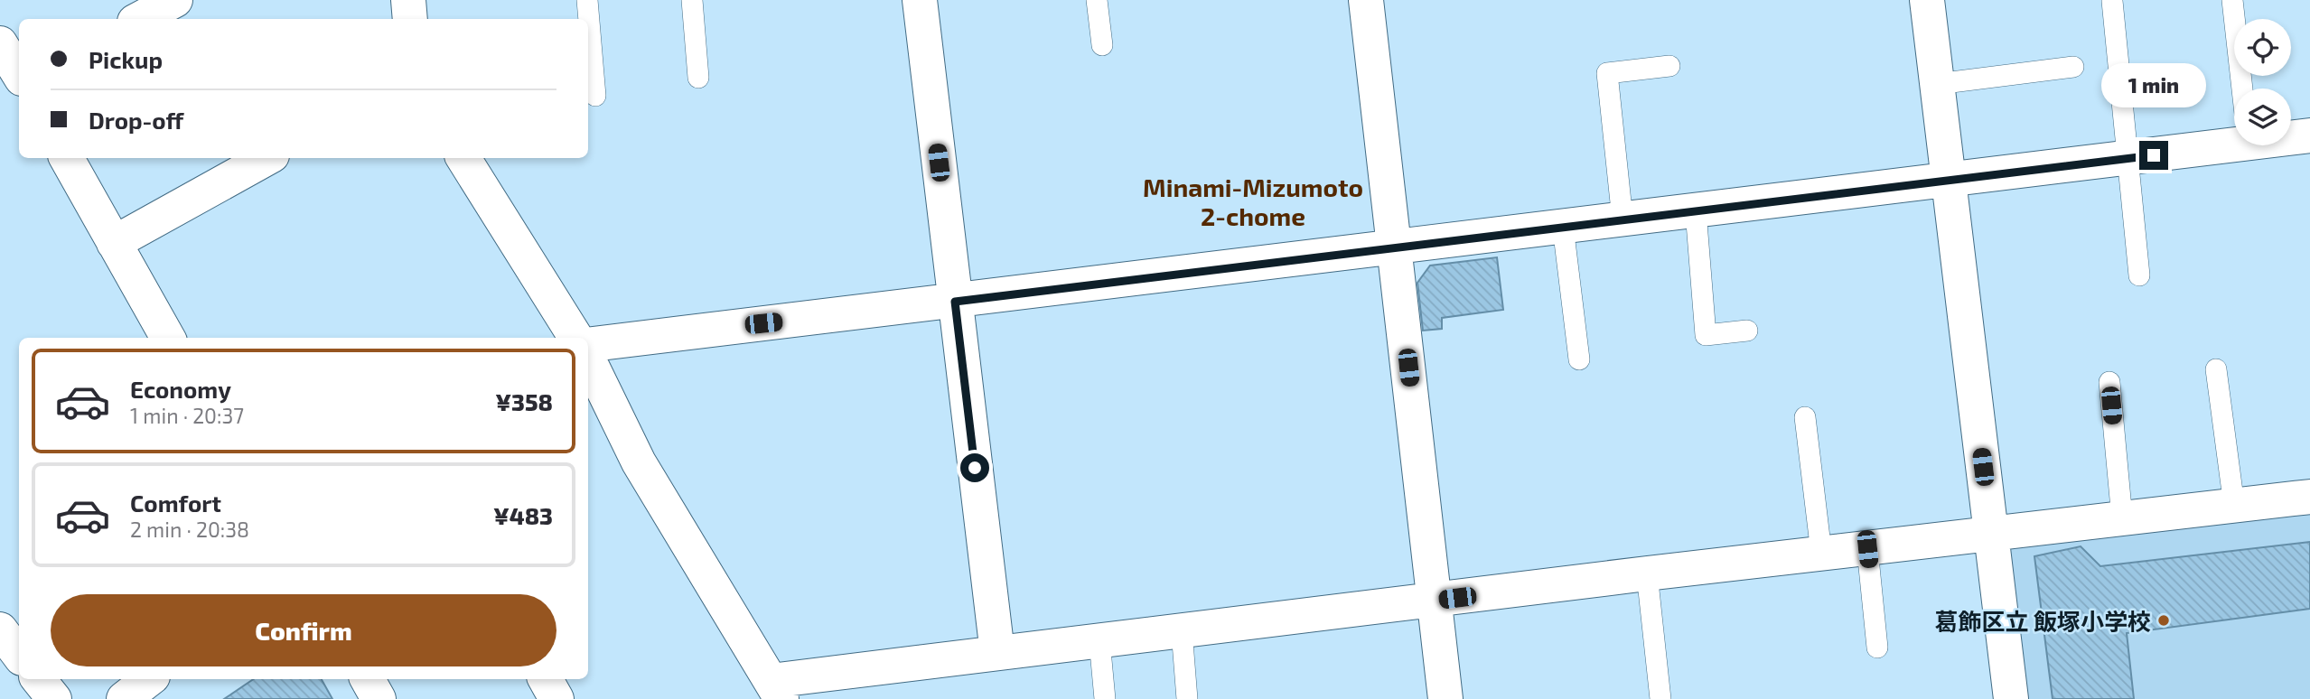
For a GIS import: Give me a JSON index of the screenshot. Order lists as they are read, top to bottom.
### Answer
{
  "districts": ["Minami-Mizumoto 2-chome"],
  "places": ["葛飾区立 飯塚小学校"],
  "page": {
    "banner": ["Pickup", "Drop-off"],
    "bubble": "1 min",
    "list": [
      {
        "name": "Economy",
        "note": "1 min · 20:37",
        "value": "¥358"
      },
      {
        "name": "Comfort",
        "note": "2 min · 20:38",
        "value": "¥483"
      }
    ],
    "buttons": "Confirm"
  }
}
